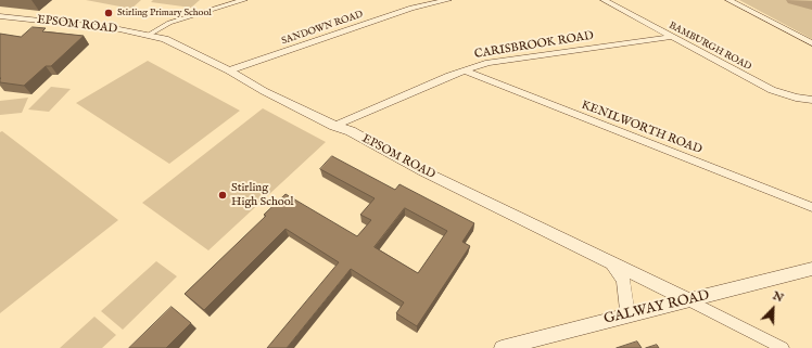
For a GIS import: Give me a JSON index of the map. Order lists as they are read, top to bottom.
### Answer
{
  "streets": {
    "street": [
      "EPSOM ROAD",
      "SANDOWN ROAD",
      "CARISBROOK ROAD",
      "BAMBURGH ROAD",
      "KENILWORTH ROAD",
      "GALWAY ROAD"
    ]
  },
  "crossings": [
    ["EPSOM ROAD", "SANDOWN ROAD"],
    ["EPSOM ROAD", "CARISBROOK ROAD"],
    ["EPSOM ROAD", "GALWAY ROAD"],
    ["CARISBROOK ROAD", "BAMBURGH ROAD"],
    ["CARISBROOK ROAD", "KENILWORTH ROAD"]
  ],
  "places": ["Stirling Primary School", "Stirling High School"],
  "north": "top right"
}
